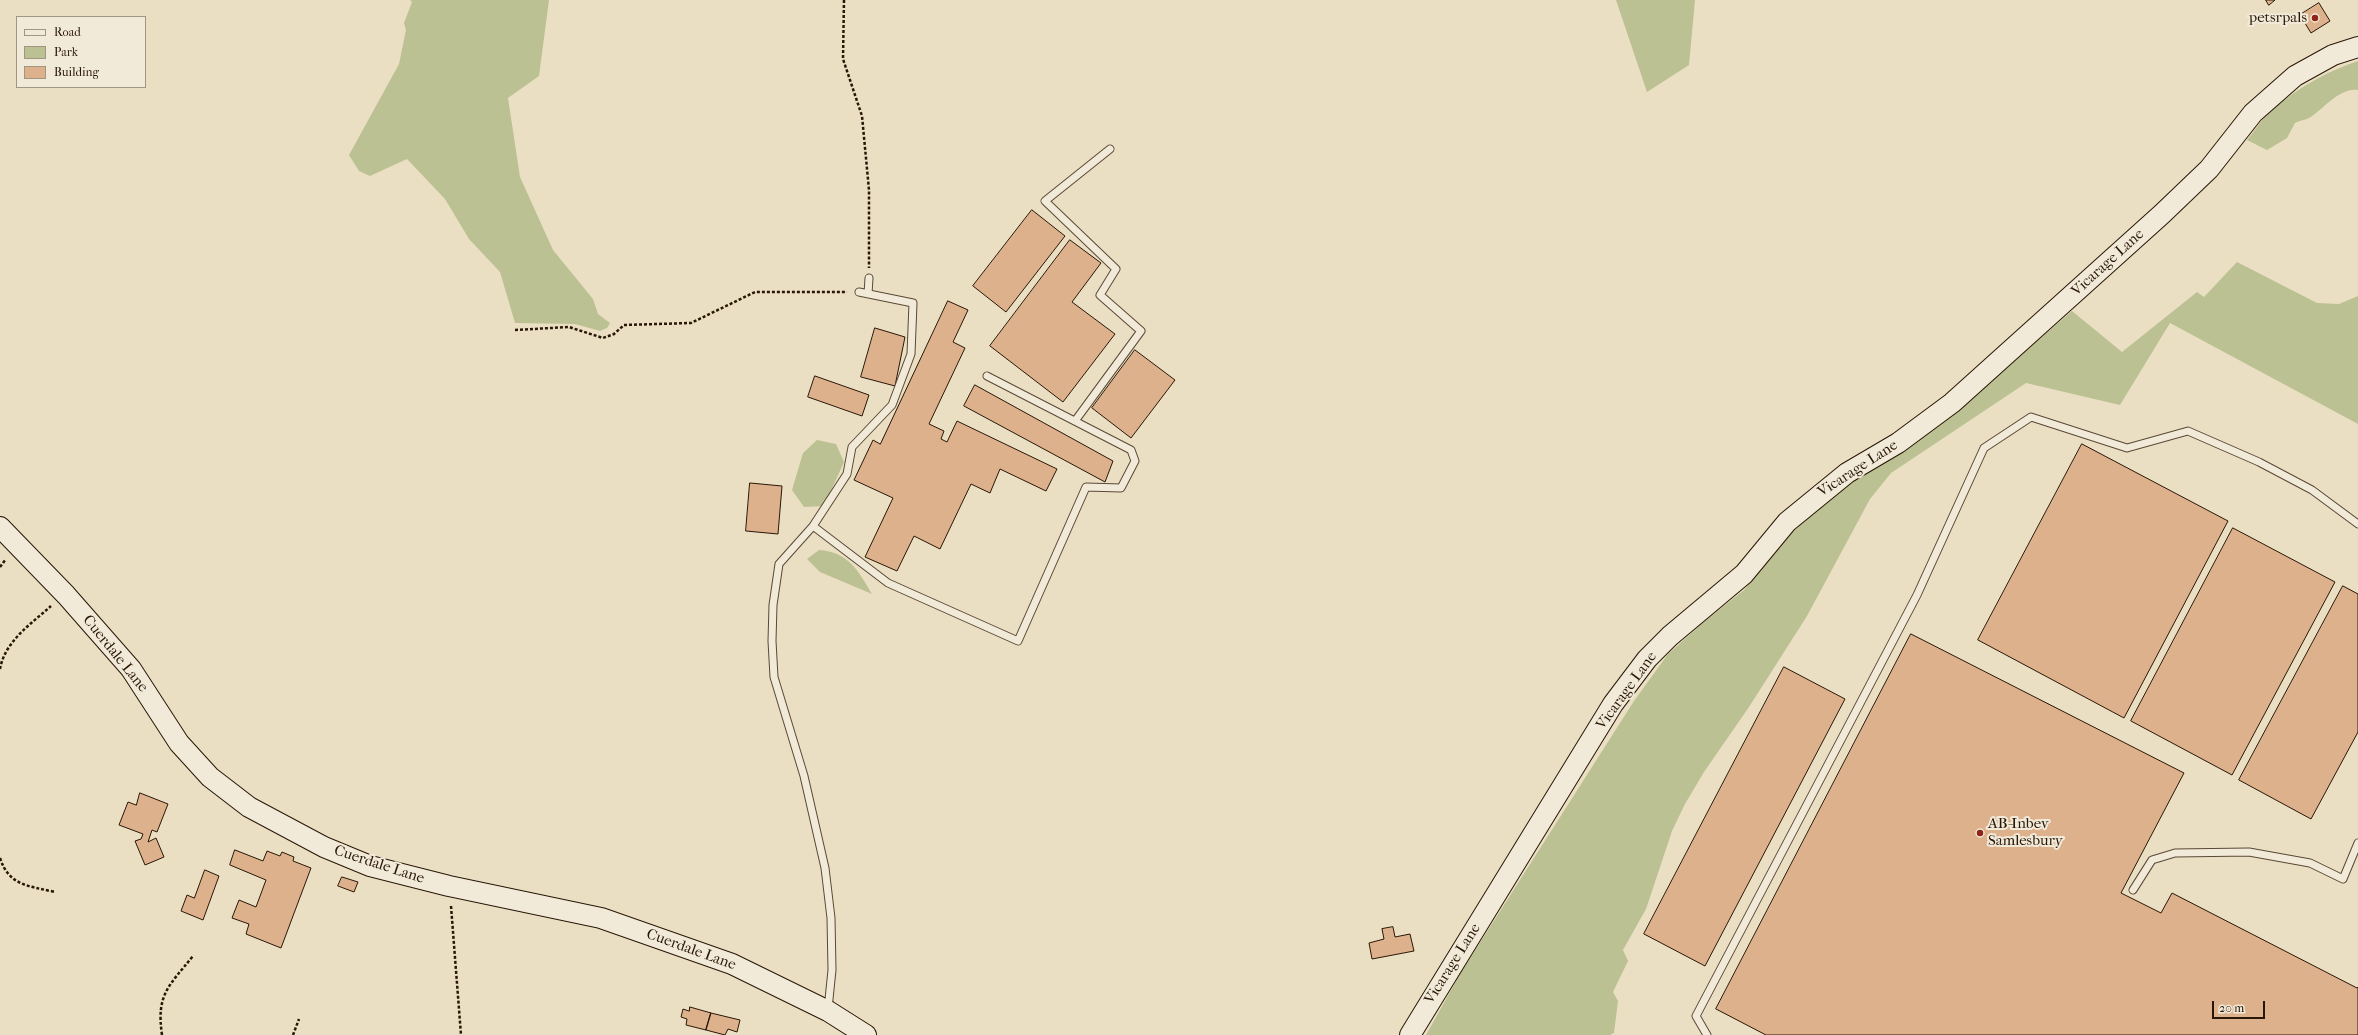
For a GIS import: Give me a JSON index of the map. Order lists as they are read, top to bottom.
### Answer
{
  "streets": {
    "street": ["Vicarage Lane", "Cuerdale Lane"]
  },
  "places": ["petsrpals", "AB-Inbev Samlesbury"],
  "legend": ["Road", "Park", "Building"],
  "scale_bar": "20 m"
}
